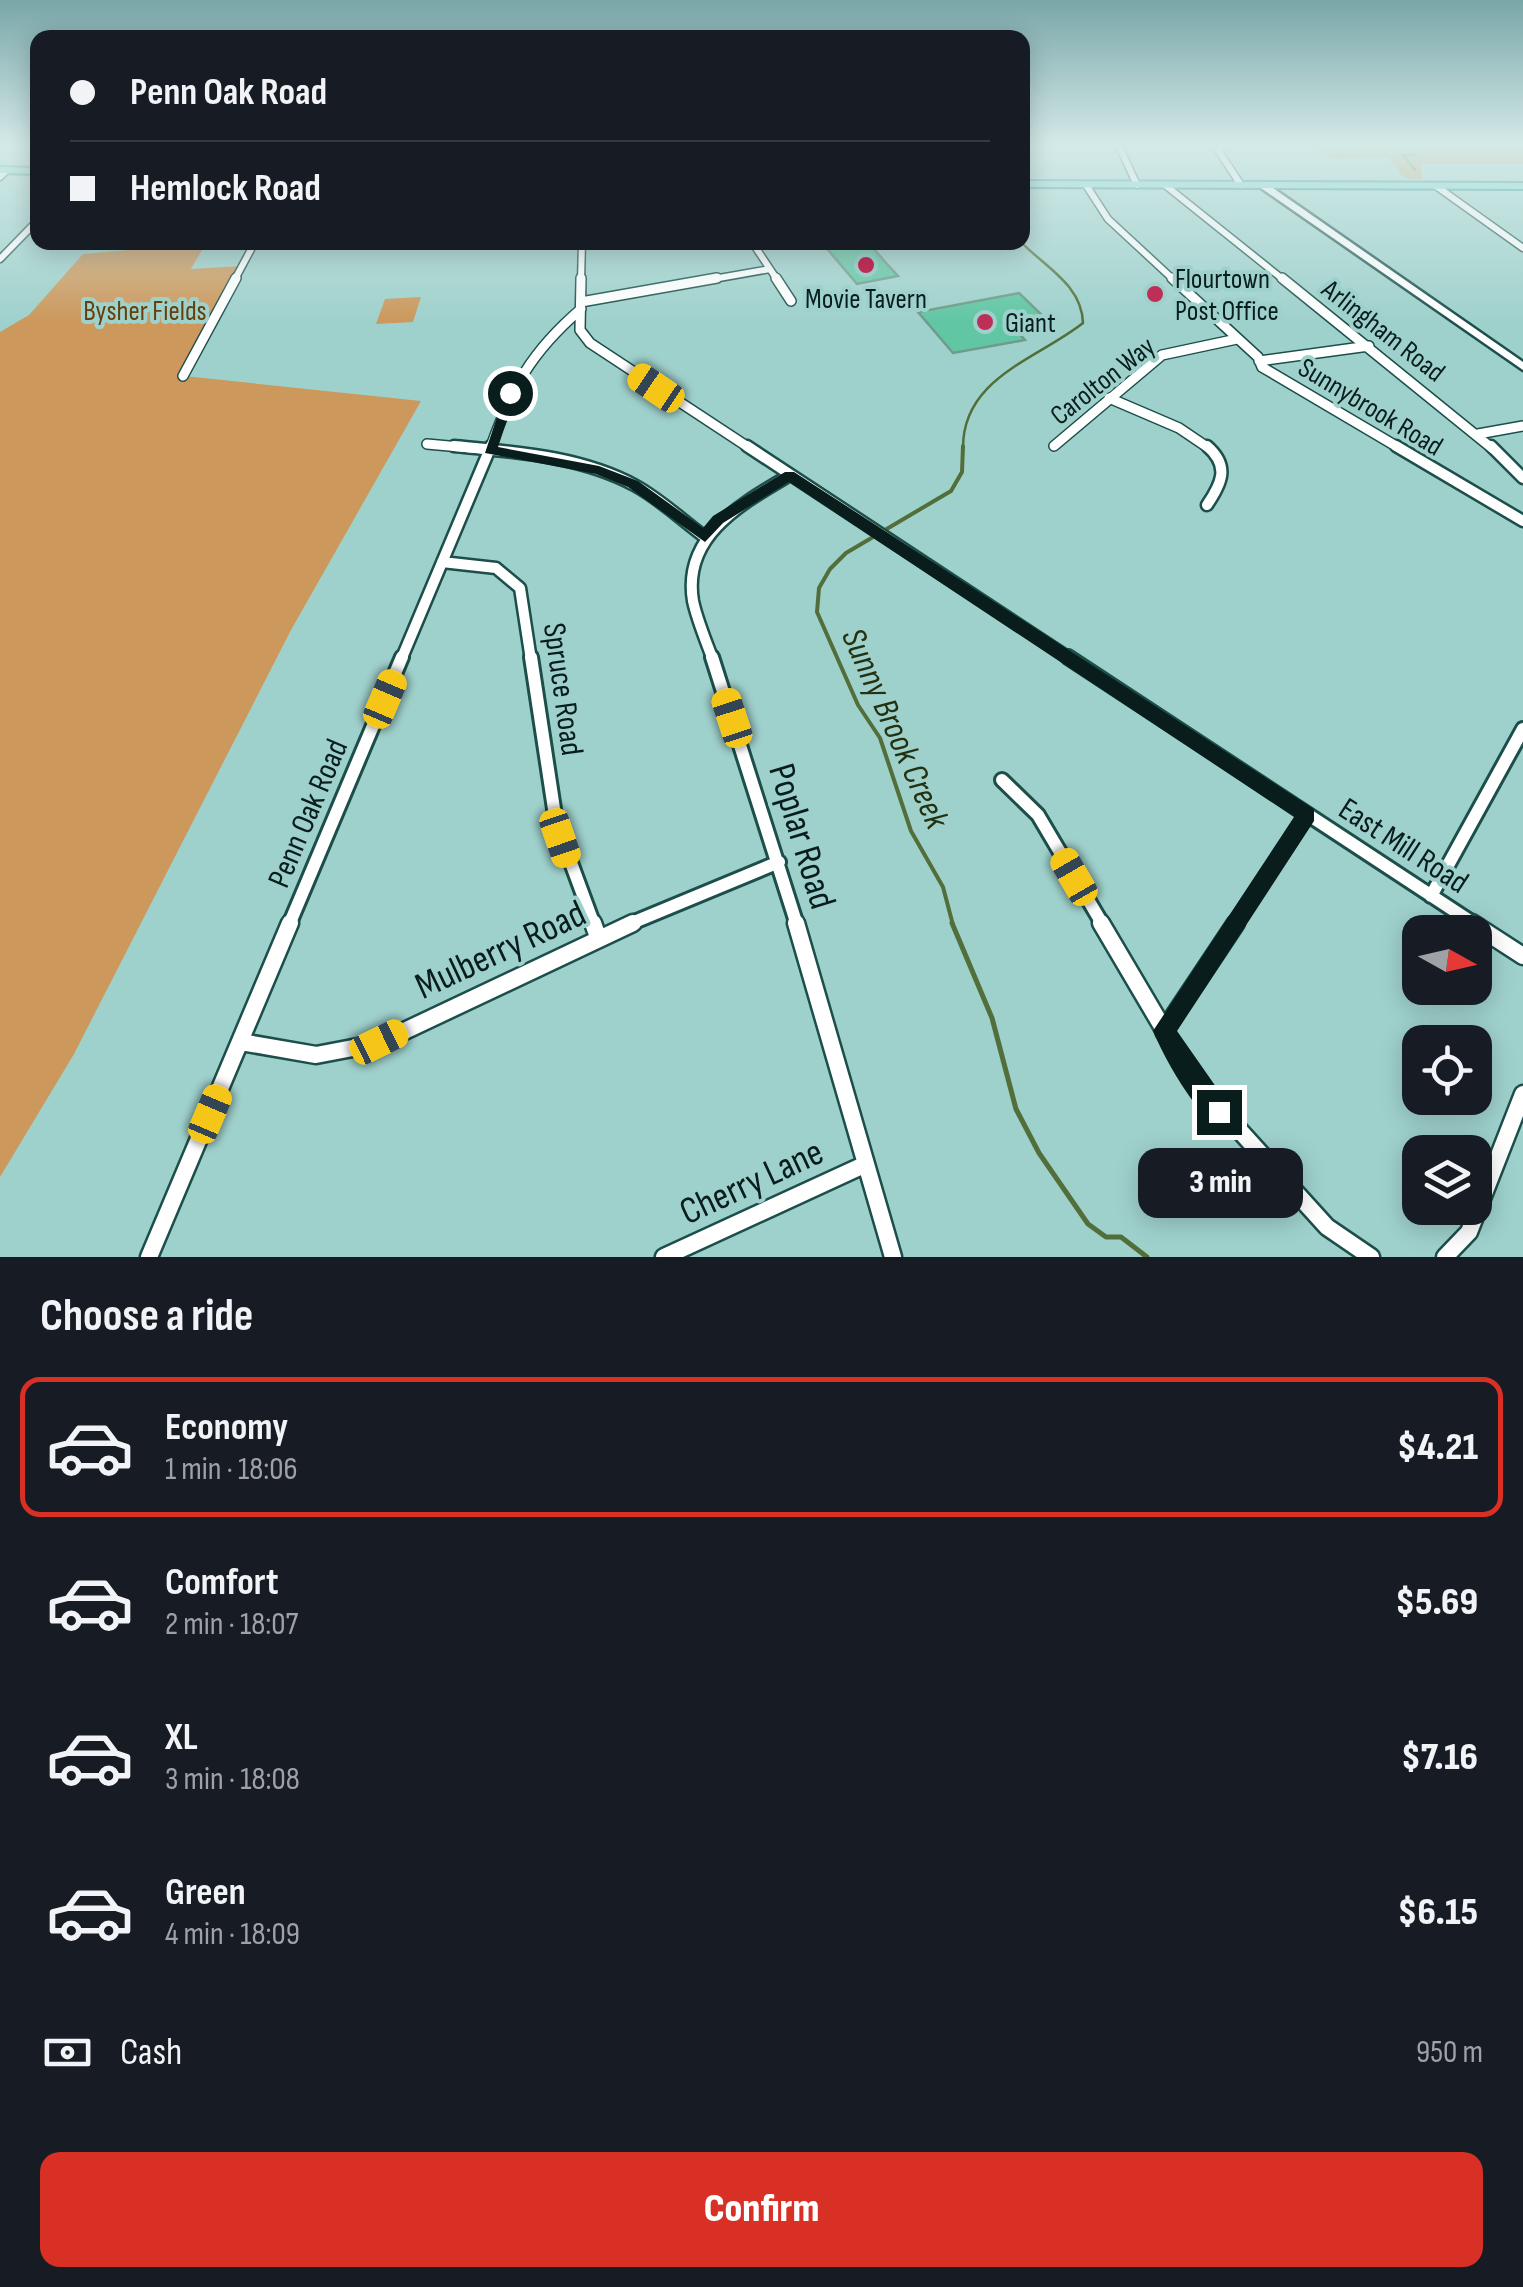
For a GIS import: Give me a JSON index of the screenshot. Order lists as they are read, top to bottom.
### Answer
{
  "streets": {
    "street": [
      "Arlingham Road",
      "Carolton Way",
      "Sunnybrook Road",
      "Spruce Road",
      "Penn Oak Road",
      "Poplar Road",
      "East Mill Road",
      "Mulberry Road",
      "Cherry Lane"
    ]
  },
  "crossings": [
    ["Carolton Way", "Sunnybrook Road"],
    ["Spruce Road", "Penn Oak Road"],
    ["Spruce Road", "Mulberry Road"],
    ["Penn Oak Road", "Mulberry Road"],
    ["Poplar Road", "Mulberry Road"],
    ["Poplar Road", "Cherry Lane"]
  ],
  "water": ["Sunny Brook Creek"],
  "parks": ["Bysher Fields"],
  "places": ["Movie Tavern", "Flourtown Post Office", "Giant"],
  "north": "right",
  "page": {
    "banner": ["Penn Oak Road", "Hemlock Road"],
    "bubble": "3 min",
    "heading": "Choose a ride",
    "list": [
      {
        "name": "Economy",
        "note": "1 min · 18:06",
        "value": "$4.21"
      },
      {
        "name": "Comfort",
        "note": "2 min · 18:07",
        "value": "$5.69"
      },
      {
        "name": "XL",
        "note": "3 min · 18:08",
        "value": "$7.16"
      },
      {
        "name": "Green",
        "note": "4 min · 18:09",
        "value": "$6.15"
      }
    ],
    "pay": ["Cash", "950 m"],
    "buttons": "Confirm"
  }
}
